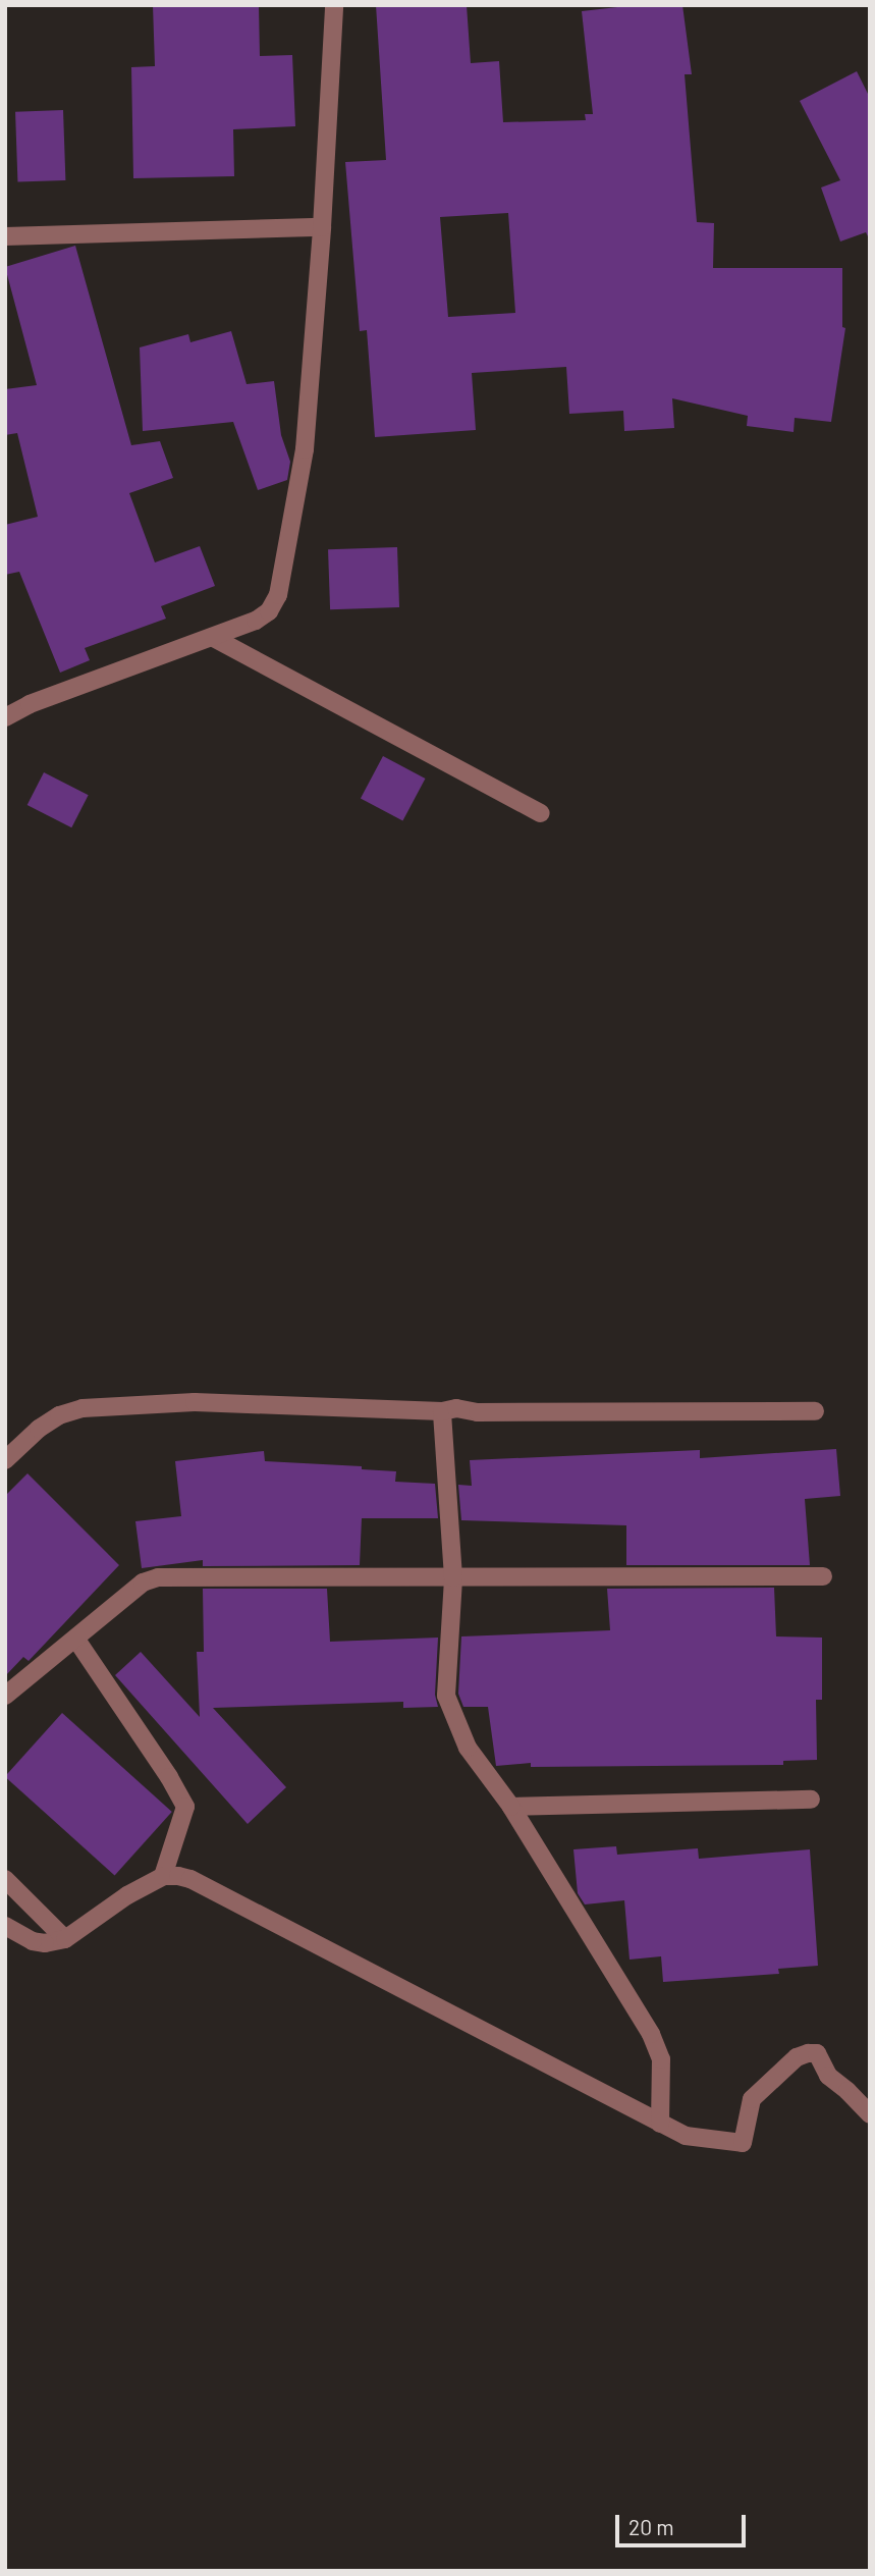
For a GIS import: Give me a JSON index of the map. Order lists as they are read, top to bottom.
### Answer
{
  "scale_bar": "20 m"
}
